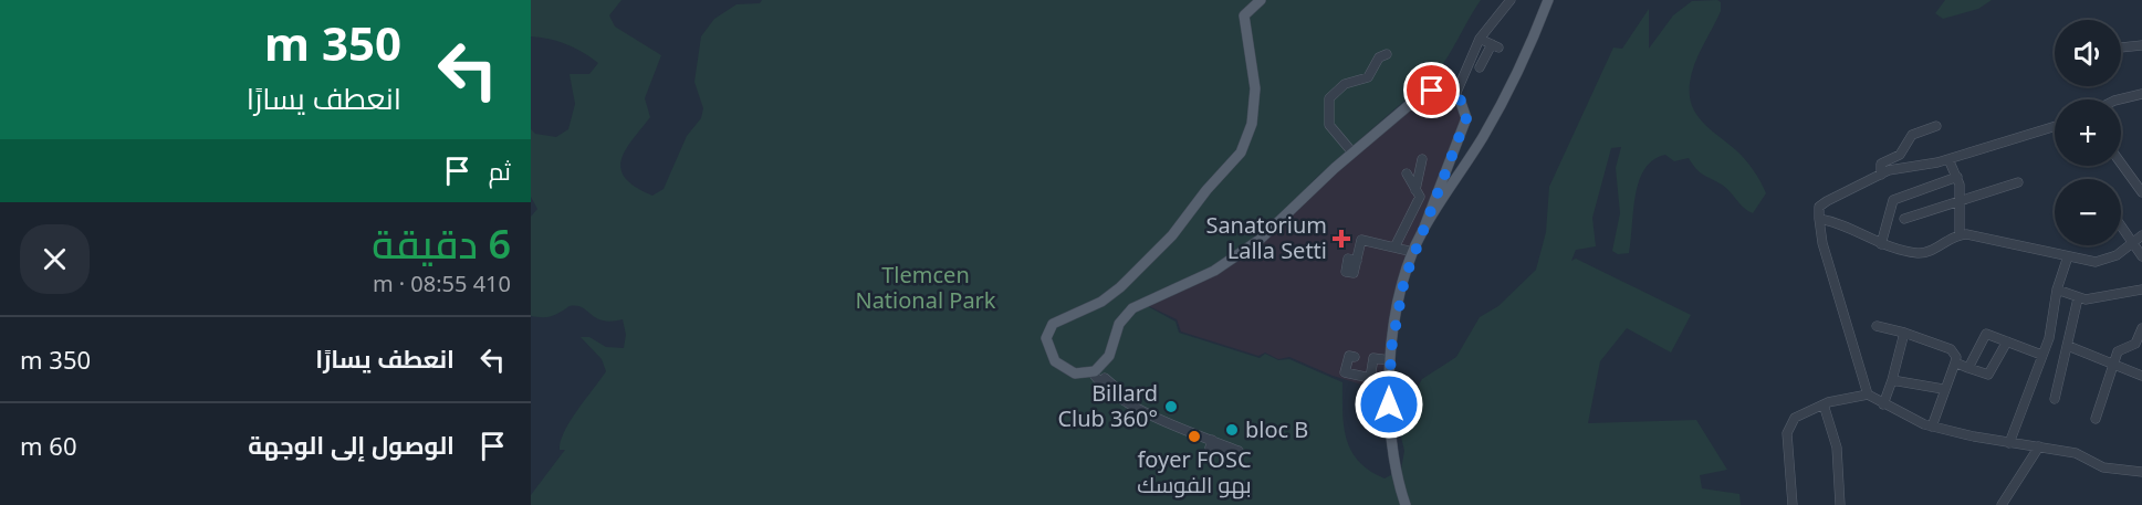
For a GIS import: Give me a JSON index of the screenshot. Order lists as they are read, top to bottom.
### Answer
{
  "parks": ["Tlemcen National Park"],
  "places": {
    "health": ["Sanatorium Lalla Setti"],
    "other": ["Billard Club 360°", "bloc B", "foyer FOSC بهو الفوسك"]
  },
  "page": {
    "turn": ["350 m", "انعطف يسارًا"],
    "map_buttons": ["+", "−"],
    "then": "ثم",
    "heading": ["6 دقيقة", "410 m · 08:55"],
    "list": [
      {
        "name": "انعطف يسارًا",
        "value": "350 m"
      },
      {
        "name": "الوصول إلى الوجهة",
        "value": "60 m"
      }
    ]
  }
}
